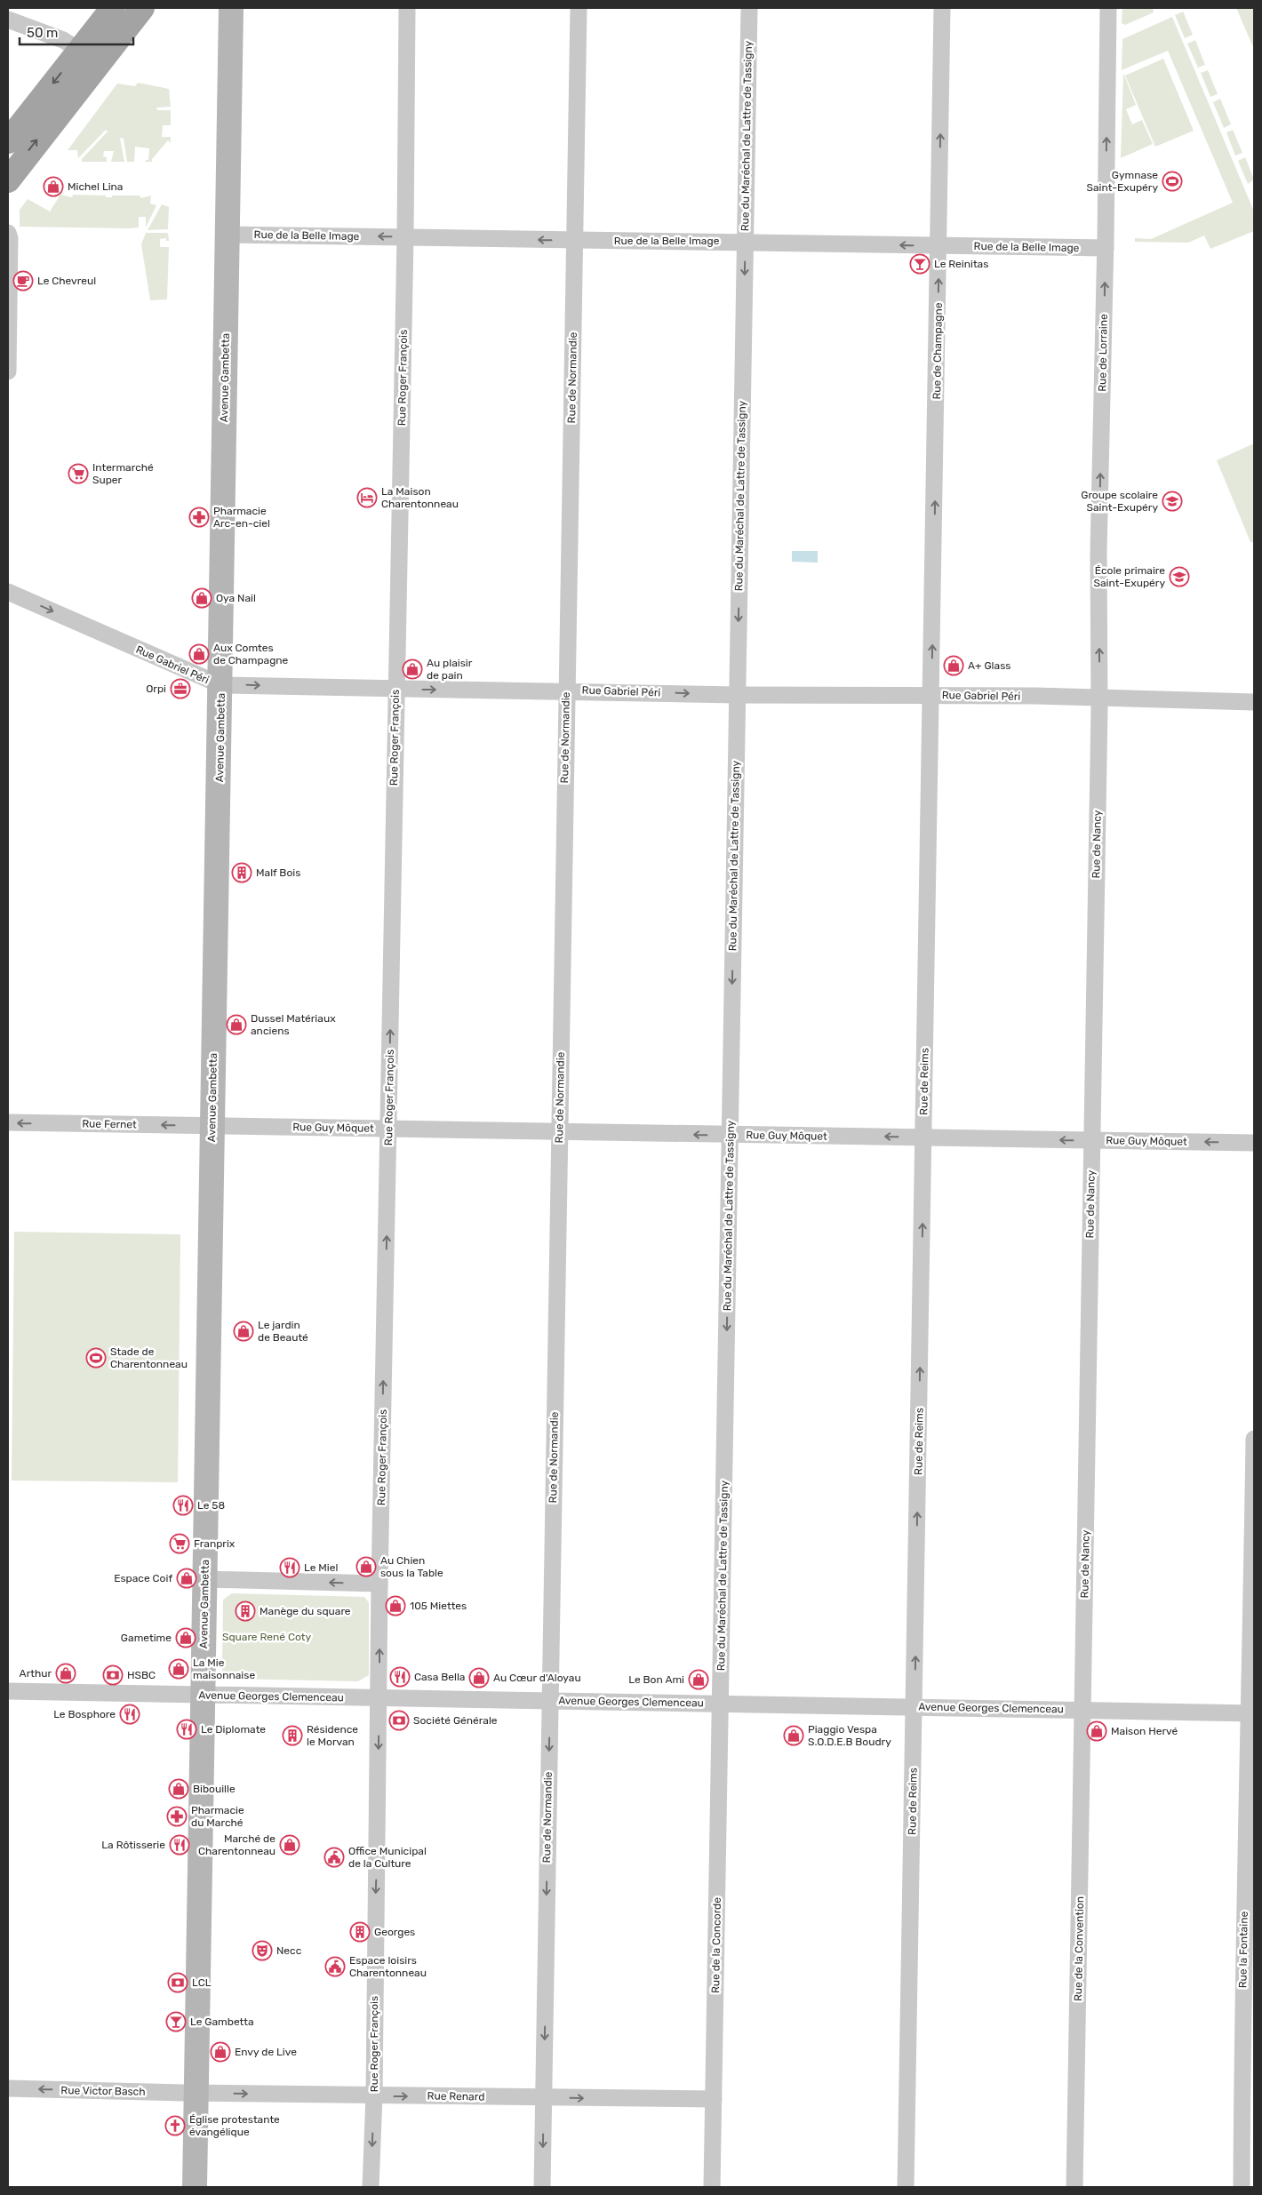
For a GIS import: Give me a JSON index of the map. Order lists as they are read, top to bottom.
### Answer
{
  "streets": {
    "street": [
      "Rue du Maréchal de Lattre de Tassigny",
      "Rue de la Belle Image",
      "Rue de Champagne",
      "Rue de Lorraine",
      "Avenue Gambetta",
      "Rue Roger François",
      "Rue de Normandie",
      "Rue Gabriel Péri",
      "Rue de Nancy",
      "Rue de Reims",
      "Rue Fernet",
      "Rue Guy Môquet",
      "Avenue Georges Clemenceau",
      "Rue de la Concorde",
      "Rue de la Convention",
      "Rue la Fontaine",
      "Rue Victor Basch",
      "Rue Renard"
    ]
  },
  "crossings": [
    ["Rue du Maréchal de Lattre de Tassigny", "Rue de la Belle Image"],
    ["Rue du Maréchal de Lattre de Tassigny", "Rue Gabriel Péri"],
    ["Rue du Maréchal de Lattre de Tassigny", "Rue Guy Môquet"],
    ["Rue du Maréchal de Lattre de Tassigny", "Avenue Georges Clemenceau"],
    ["Rue du Maréchal de Lattre de Tassigny", "Rue de la Concorde"],
    ["Rue de la Belle Image", "Rue de Champagne"],
    ["Rue de la Belle Image", "Rue de Lorraine"],
    ["Rue de la Belle Image", "Avenue Gambetta"],
    ["Rue de la Belle Image", "Rue Roger François"],
    ["Rue de la Belle Image", "Rue de Normandie"],
    ["Rue de Champagne", "Rue Gabriel Péri"],
    ["Rue de Champagne", "Rue de Reims"],
    ["Rue de Lorraine", "Rue Gabriel Péri"],
    ["Rue de Lorraine", "Rue de Nancy"],
    ["Avenue Gambetta", "Rue Gabriel Péri"],
    ["Avenue Gambetta", "Rue Fernet"],
    ["Avenue Gambetta", "Rue Guy Môquet"],
    ["Avenue Gambetta", "Avenue Georges Clemenceau"],
    ["Avenue Gambetta", "Rue Victor Basch"],
    ["Avenue Gambetta", "Rue Renard"],
    ["Rue Roger François", "Rue Gabriel Péri"],
    ["Rue Roger François", "Rue Guy Môquet"],
    ["Rue Roger François", "Avenue Georges Clemenceau"],
    ["Rue Roger François", "Rue Renard"],
    ["Rue de Normandie", "Rue Gabriel Péri"],
    ["Rue de Normandie", "Rue Guy Môquet"],
    ["Rue de Normandie", "Avenue Georges Clemenceau"],
    ["Rue de Normandie", "Rue Renard"],
    ["Rue Gabriel Péri", "Rue de Nancy"],
    ["Rue Gabriel Péri", "Rue de Reims"],
    ["Rue de Nancy", "Rue Guy Môquet"],
    ["Rue de Nancy", "Avenue Georges Clemenceau"],
    ["Rue de Nancy", "Rue de la Convention"],
    ["Rue de Reims", "Rue Guy Môquet"],
    ["Rue de Reims", "Avenue Georges Clemenceau"],
    ["Rue Fernet", "Rue Guy Môquet"],
    ["Avenue Georges Clemenceau", "Rue de la Concorde"],
    ["Avenue Georges Clemenceau", "Rue de la Convention"],
    ["Avenue Georges Clemenceau", "Rue la Fontaine"],
    ["Rue de la Concorde", "Rue Renard"],
    ["Rue Victor Basch", "Rue Renard"]
  ],
  "one_way": [
    "Rue du Maréchal de Lattre de Tassigny",
    "Rue de la Belle Image",
    "Rue de Champagne",
    "Rue de Lorraine",
    "Rue Gabriel Péri",
    "Rue de Reims",
    "Rue Fernet",
    "Rue Guy Môquet",
    "Rue Victor Basch",
    "Rue Renard"
  ],
  "parks": ["Square René Coty"],
  "places": {
    "sports": ["Gymnase Saint-Exupéry", "Stade de Charentonneau"],
    "shop": [
      "Michel Lina",
      "Oya Nail",
      "Aux Comtes de Champagne",
      "A+ Glass",
      "Au plaisir de pain",
      "Dussel Matériaux anciens",
      "Le jardin de Beauté",
      "Au Chien sous la Table",
      "Espace Coif",
      "105 Miettes",
      "Gametime",
      "La Mie maisonnaise",
      "Arthur",
      "Au Cœur d'Aloyau",
      "Le Bon Ami",
      "Maison Hervé",
      "Piaggio Vespa S.O.D.E.B Boudry",
      "Bibouille",
      "Marché de Charentonneau",
      "Envy de Live"
    ],
    "bar": ["Le Reinitas", "Le Gambetta"],
    "cafe": ["Le Chevreul"],
    "supermarket": ["Intermarché Super", "Franprix"],
    "hotel": ["La Maison Charentonneau"],
    "school or university": ["Groupe scolaire Saint-Exupéry", "École primaire Saint-Exupéry"],
    "pharmacy": ["Pharmacie Arc-en-ciel", "Pharmacie du Marché"],
    "office": ["Orpi"],
    "building": [
      "Malf Bois",
      "Manège du square",
      "Résidence le Morvan",
      "Georges"
    ],
    "restaurant": [
      "Le 58",
      "Le Miel",
      "Casa Bella",
      "Le Bosphore",
      "Le Diplomate",
      "La Rôtisserie"
    ],
    "bank": ["HSBC", "Société Générale", "LCL"],
    "public building": ["Office Municipal de la Culture", "Espace loisirs Charentonneau"],
    "theatre": ["Necc"],
    "church": ["Église protestante évangélique"]
  },
  "scale_bar": "50 m"
}
